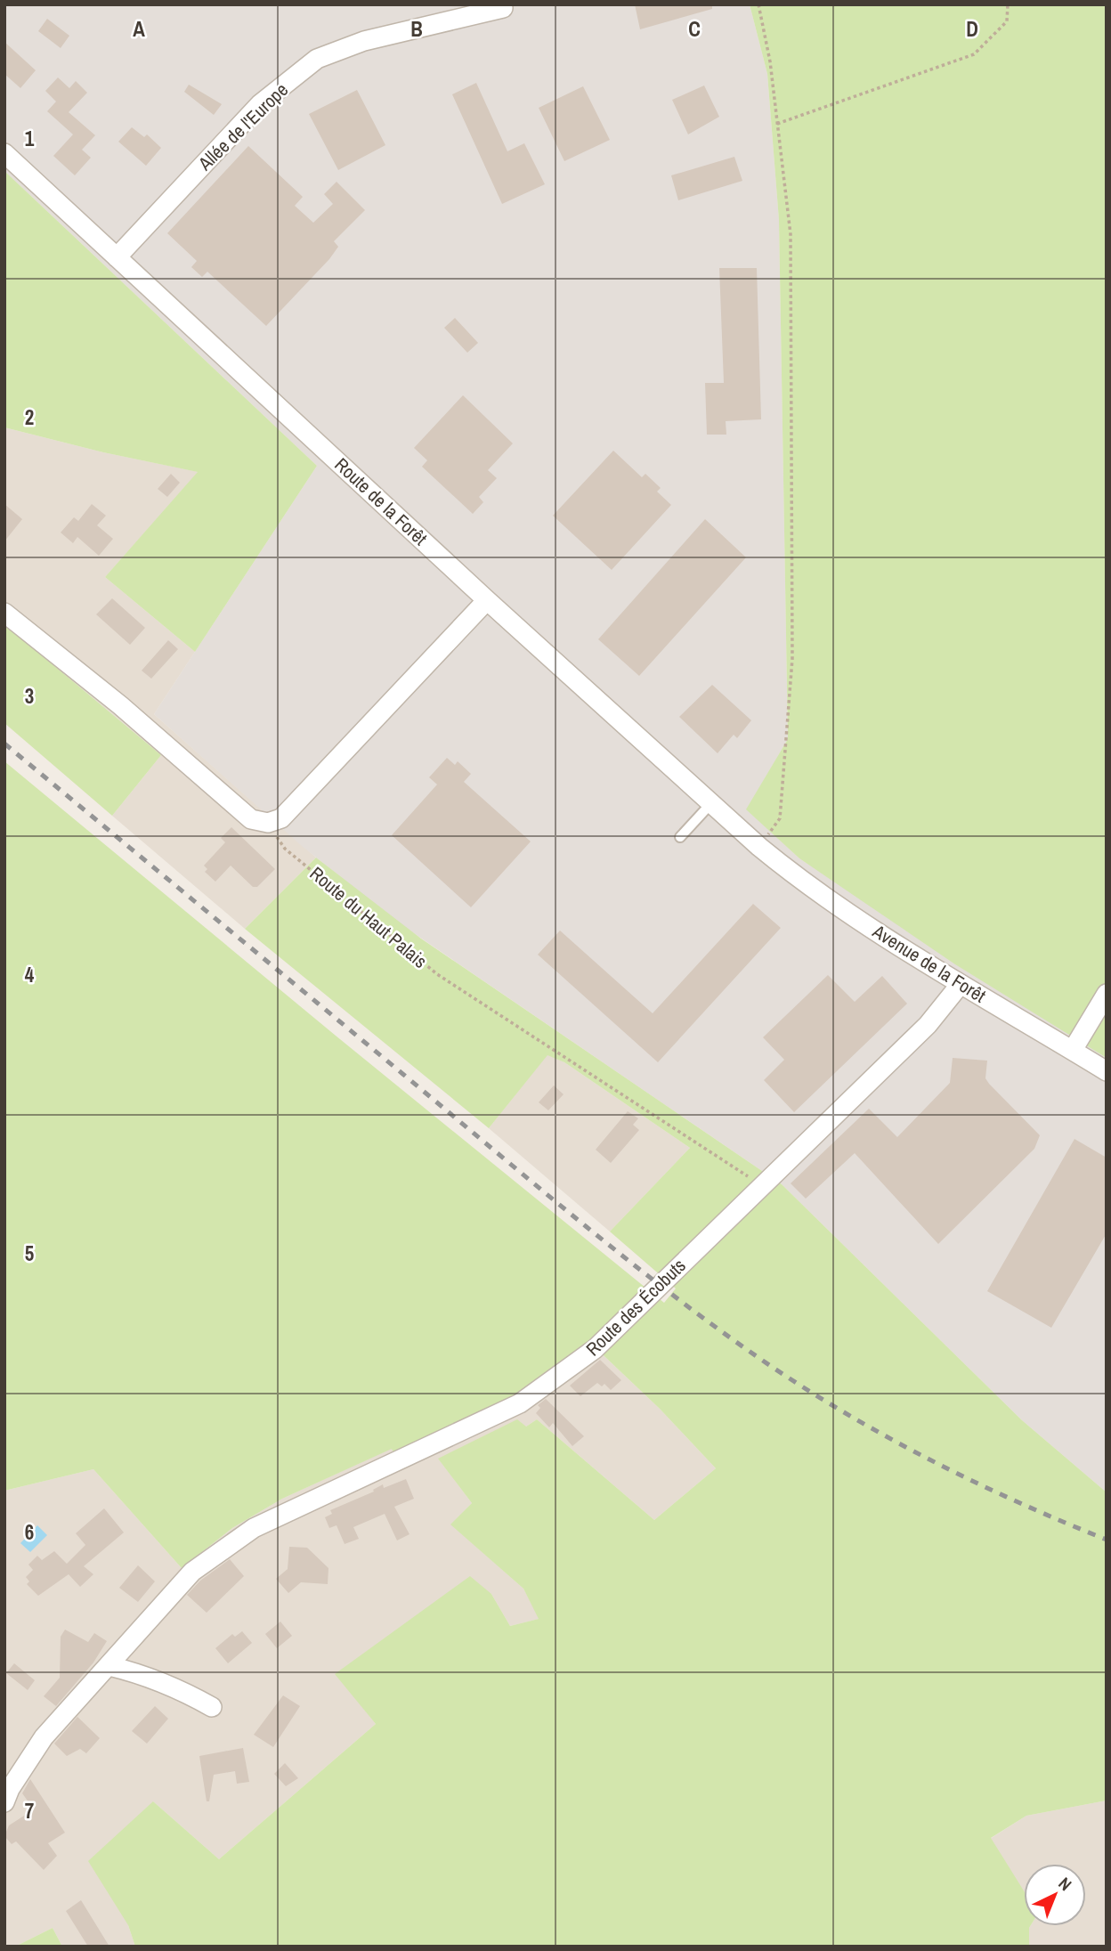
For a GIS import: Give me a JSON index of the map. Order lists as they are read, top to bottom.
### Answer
{
  "streets": {
    "street": [
      "Allée de l'Europe",
      "Route de la Forêt",
      "Avenue de la Forêt",
      "Route des Écobuts"
    ],
    "path": ["Route du Haut Palais"]
  },
  "crossings": [
    ["Allée de l'Europe", "Route de la Forêt"],
    ["Route de la Forêt", "Avenue de la Forêt"],
    ["Route du Haut Palais", "Route des Écobuts"],
    ["Avenue de la Forêt", "Route des Écobuts"]
  ],
  "north": "top right",
  "grid": {
    "columns": [
      "A",
      "B",
      "C",
      "D"
    ],
    "rows": [
      "1",
      "2",
      "3",
      "4",
      "5",
      "6",
      "7"
    ]
  }
}
